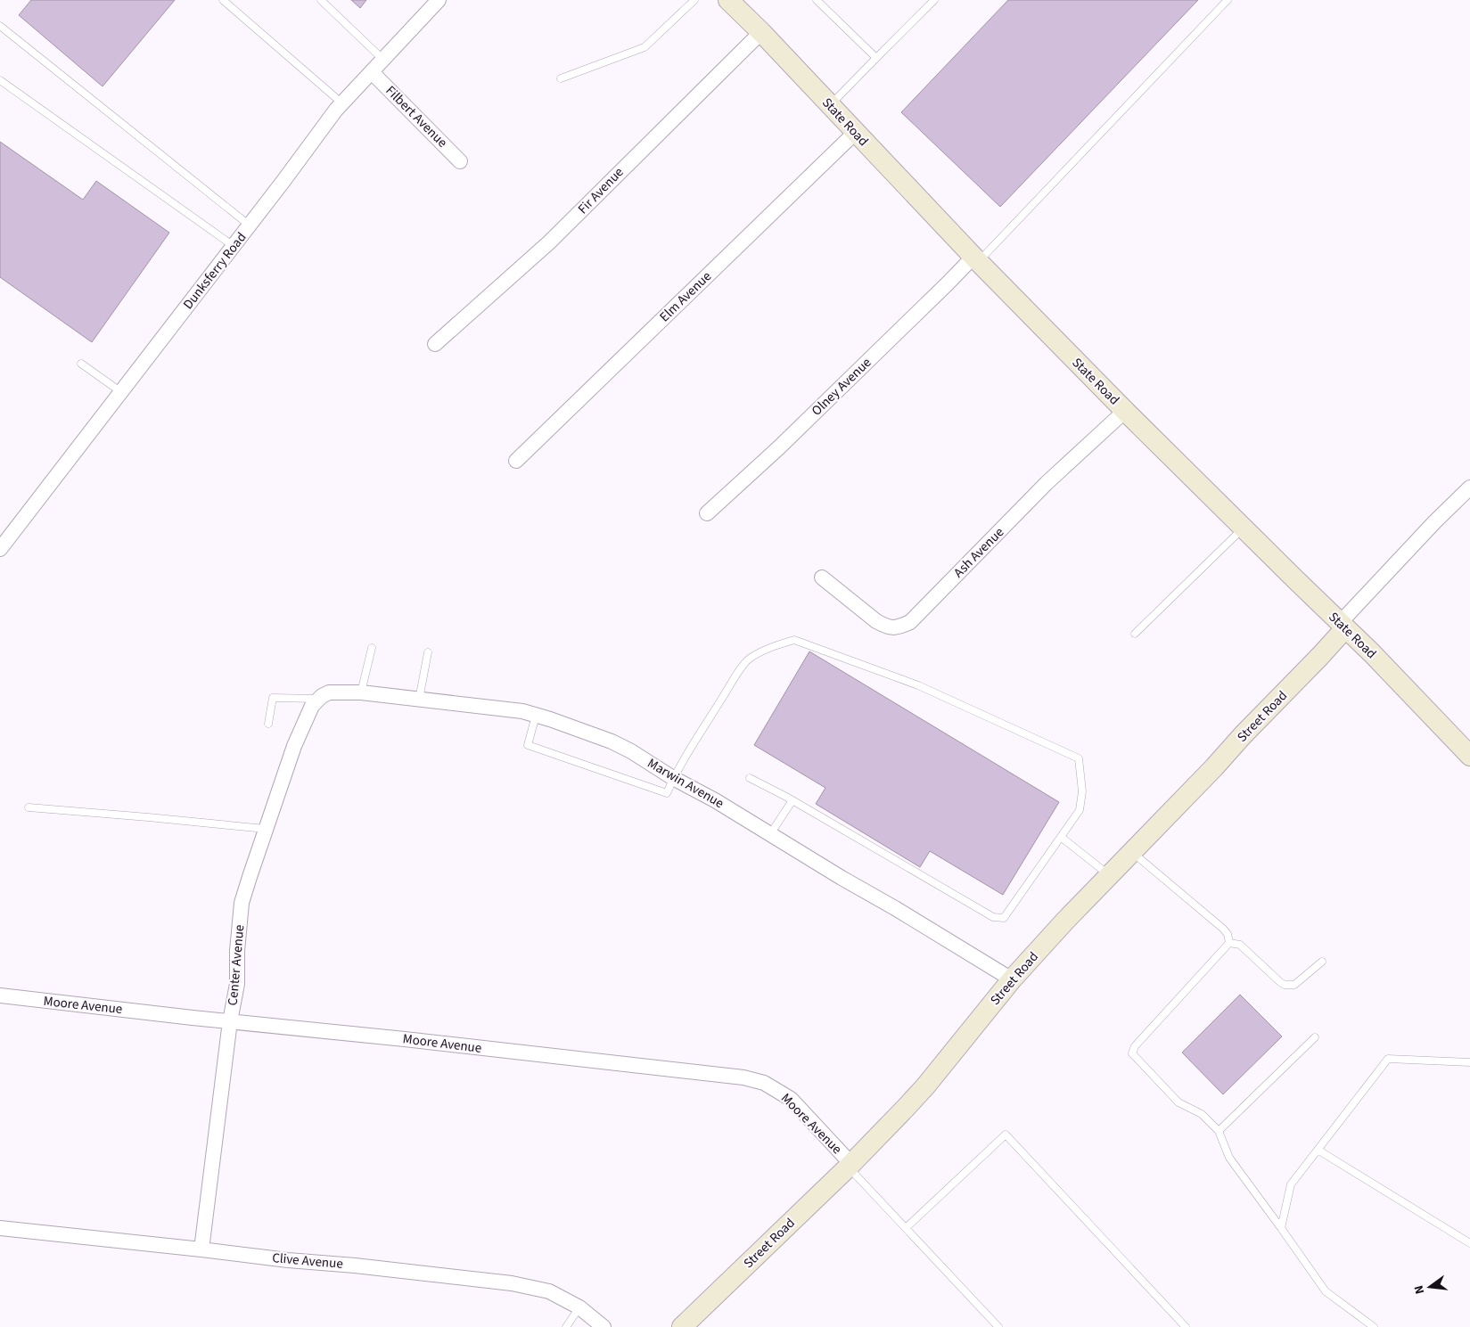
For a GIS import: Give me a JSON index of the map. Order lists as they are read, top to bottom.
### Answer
{
  "streets": {
    "main road": ["State Road", "Street Road"],
    "street": [
      "Filbert Avenue",
      "Fir Avenue",
      "Dunksferry Road",
      "Elm Avenue",
      "Olney Avenue",
      "Ash Avenue",
      "Marwin Avenue",
      "Center Avenue",
      "Moore Avenue",
      "Clive Avenue"
    ]
  },
  "crossings": [
    ["Filbert Avenue", "Dunksferry Road"],
    ["State Road", "Fir Avenue"],
    ["State Road", "Elm Avenue"],
    ["State Road", "Olney Avenue"],
    ["State Road", "Ash Avenue"],
    ["State Road", "Street Road"],
    ["Street Road", "Marwin Avenue"],
    ["Street Road", "Moore Avenue"],
    ["Marwin Avenue", "Center Avenue"],
    ["Center Avenue", "Moore Avenue"],
    ["Center Avenue", "Clive Avenue"]
  ],
  "north": "left"
}
